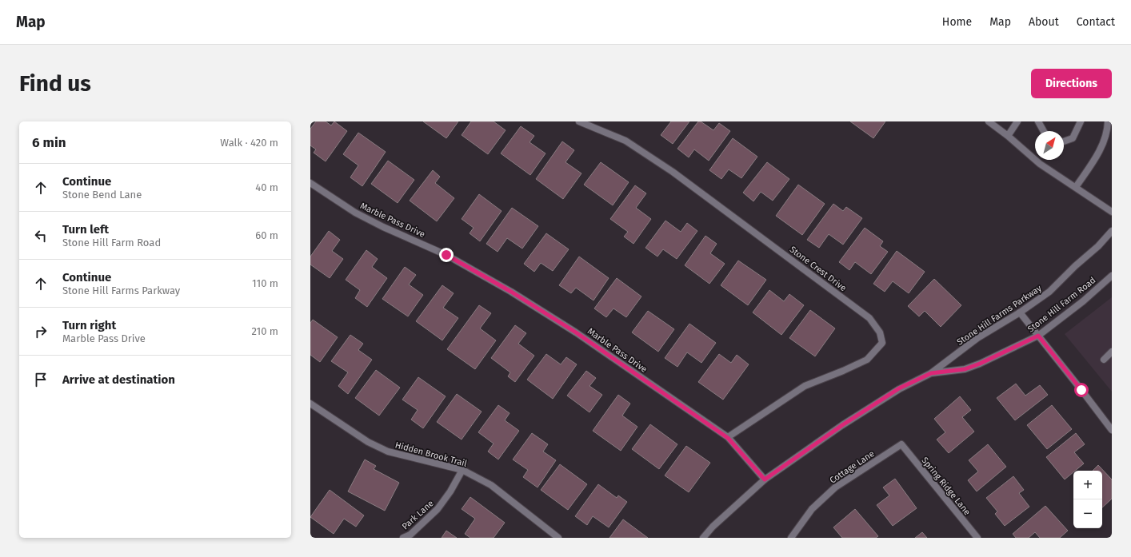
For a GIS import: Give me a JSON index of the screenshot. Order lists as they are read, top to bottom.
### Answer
{
  "streets": {
    "street": [
      "Marble Pass Drive",
      "Stone Crest Drive",
      "Stone Hill Farm Road",
      "Stone Hill Farms Parkway",
      "Hidden Brook Trail",
      "Cottage Lane",
      "Spring Ridge Lane",
      "Park Lane"
    ]
  },
  "crossings": [
    ["Marble Pass Drive", "Stone Crest Drive"],
    ["Marble Pass Drive", "Stone Hill Farms Parkway"],
    ["Stone Hill Farm Road", "Stone Hill Farms Parkway"],
    ["Hidden Brook Trail", "Park Lane"],
    ["Cottage Lane", "Spring Ridge Lane"]
  ],
  "north": "top right",
  "page": {
    "header": "Map",
    "nav": [
      "Home",
      "Map",
      "About",
      "Contact"
    ],
    "buttons": "Directions",
    "title": "Find us",
    "heading": ["6 min", "Walk · 420 m"],
    "list": [
      ["Continue", "Stone Bend Lane", "40 m"],
      ["Turn left", "Stone Hill Farm Road", "60 m"],
      ["Continue", "Stone Hill Farms Parkway", "110 m"],
      ["Turn right", "Marble Pass Drive", "210 m"],
      "Arrive at destination"
    ],
    "map_buttons": ["+", "−"]
  }
}
